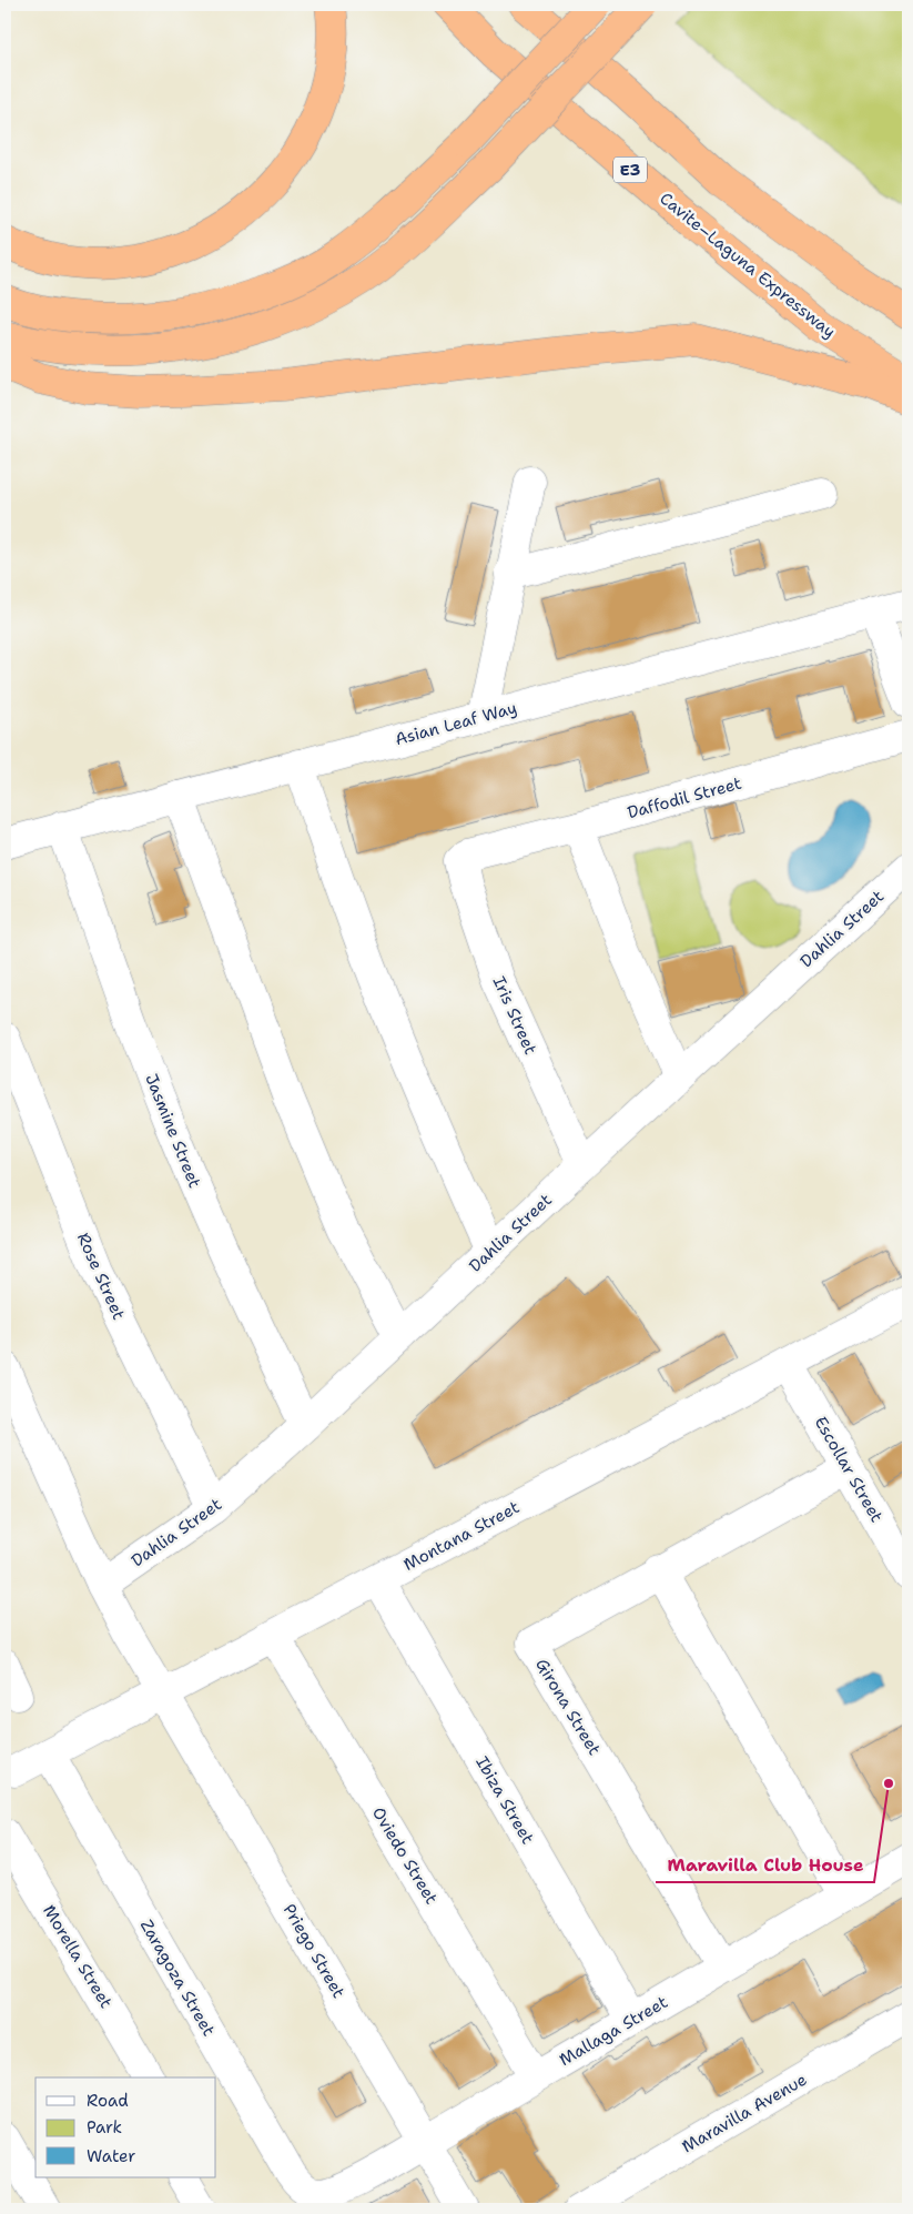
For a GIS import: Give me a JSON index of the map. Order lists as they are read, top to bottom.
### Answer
{
  "streets": {
    "highway": ["E3", "Cavite–Laguna Expressway"],
    "street": [
      "Asian Leaf Way",
      "Daffodil Street",
      "Dahlia Street",
      "Iris Street",
      "Jasmine Street",
      "Rose Street",
      "Escollar Street",
      "Montana Street",
      "Girona Street",
      "Ibiza Street",
      "Oviedo Street",
      "Priego Street",
      "Morella Street",
      "Zaragoza Street",
      "Mallaga Street",
      "Maravilla Avenue"
    ]
  },
  "crossings": [
    ["Asian Leaf Way", "Jasmine Street"],
    ["Daffodil Street", "Iris Street"],
    ["Dahlia Street", "Iris Street"],
    ["Dahlia Street", "Jasmine Street"],
    ["Dahlia Street", "Rose Street"],
    ["Dahlia Street", "Priego Street"],
    ["Escollar Street", "Montana Street"],
    ["Escollar Street", "Girona Street"],
    ["Montana Street", "Ibiza Street"],
    ["Montana Street", "Oviedo Street"],
    ["Montana Street", "Priego Street"],
    ["Montana Street", "Zaragoza Street"],
    ["Girona Street", "Mallaga Street"],
    ["Ibiza Street", "Mallaga Street"],
    ["Oviedo Street", "Mallaga Street"],
    ["Priego Street", "Mallaga Street"],
    ["Zaragoza Street", "Mallaga Street"]
  ],
  "places": ["Maravilla Club House"],
  "legend": ["Road", "Park", "Water"]
}
